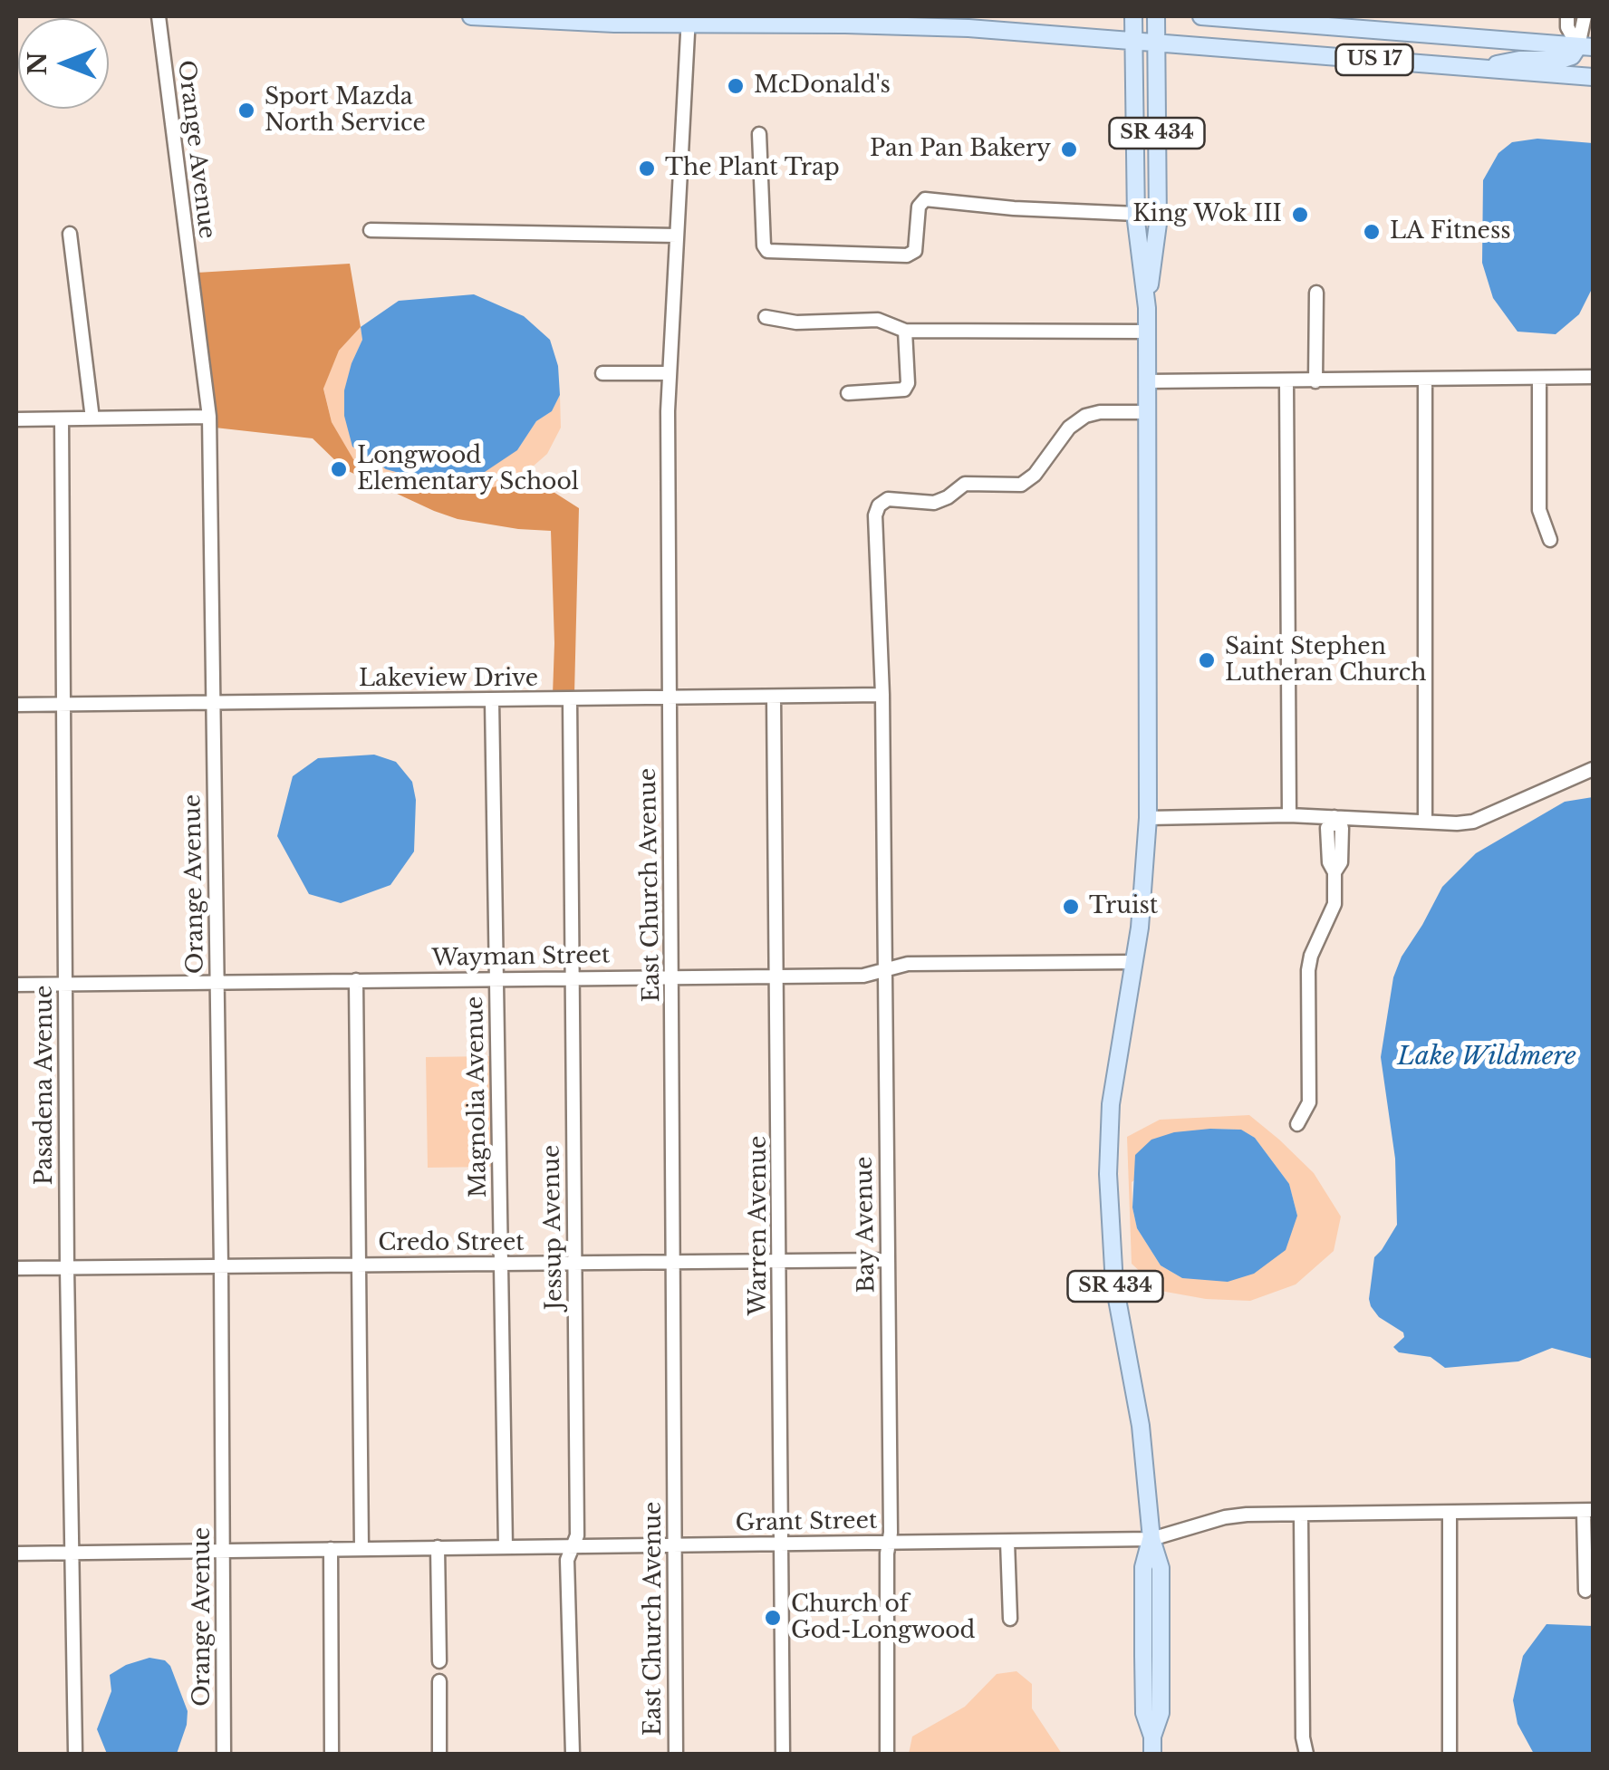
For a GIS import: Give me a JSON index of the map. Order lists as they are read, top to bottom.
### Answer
{
  "streets": {
    "main road": ["US 17", "SR 434"],
    "street": [
      "Orange Avenue",
      "Lakeview Drive",
      "East Church Avenue",
      "Wayman Street",
      "Pasadena Avenue",
      "Magnolia Avenue",
      "Bay Avenue",
      "Warren Avenue",
      "Jessup Avenue",
      "Credo Street",
      "Grant Street"
    ]
  },
  "crossings": [
    ["US 17", "SR 434"],
    ["US 17", "East Church Avenue"],
    ["SR 434", "Wayman Street"],
    ["SR 434", "Bay Avenue"],
    ["SR 434", "Grant Street"],
    ["Orange Avenue", "Lakeview Drive"],
    ["Orange Avenue", "Wayman Street"],
    ["Orange Avenue", "Credo Street"],
    ["Orange Avenue", "Grant Street"],
    ["Lakeview Drive", "East Church Avenue"],
    ["Lakeview Drive", "Pasadena Avenue"],
    ["Lakeview Drive", "Magnolia Avenue"],
    ["Lakeview Drive", "Bay Avenue"],
    ["Lakeview Drive", "Warren Avenue"],
    ["Lakeview Drive", "Jessup Avenue"],
    ["East Church Avenue", "Wayman Street"],
    ["East Church Avenue", "Credo Street"],
    ["East Church Avenue", "Grant Street"],
    ["Wayman Street", "Pasadena Avenue"],
    ["Wayman Street", "Magnolia Avenue"],
    ["Wayman Street", "Bay Avenue"],
    ["Wayman Street", "Warren Avenue"],
    ["Wayman Street", "Jessup Avenue"],
    ["Pasadena Avenue", "Credo Street"],
    ["Pasadena Avenue", "Grant Street"],
    ["Magnolia Avenue", "Credo Street"],
    ["Magnolia Avenue", "Grant Street"],
    ["Bay Avenue", "Credo Street"],
    ["Bay Avenue", "Grant Street"],
    ["Warren Avenue", "Credo Street"],
    ["Warren Avenue", "Grant Street"],
    ["Jessup Avenue", "Credo Street"],
    ["Jessup Avenue", "Grant Street"]
  ],
  "water": ["Lake Wildmere"],
  "places": [
    "McDonald's",
    "Sport Mazda North Service",
    "Pan Pan Bakery",
    "The Plant Trap",
    "King Wok III",
    "LA Fitness",
    "Longwood Elementary School",
    "Saint Stephen Lutheran Church",
    "Truist",
    "Church of God-Longwood"
  ],
  "north": "left"
}
